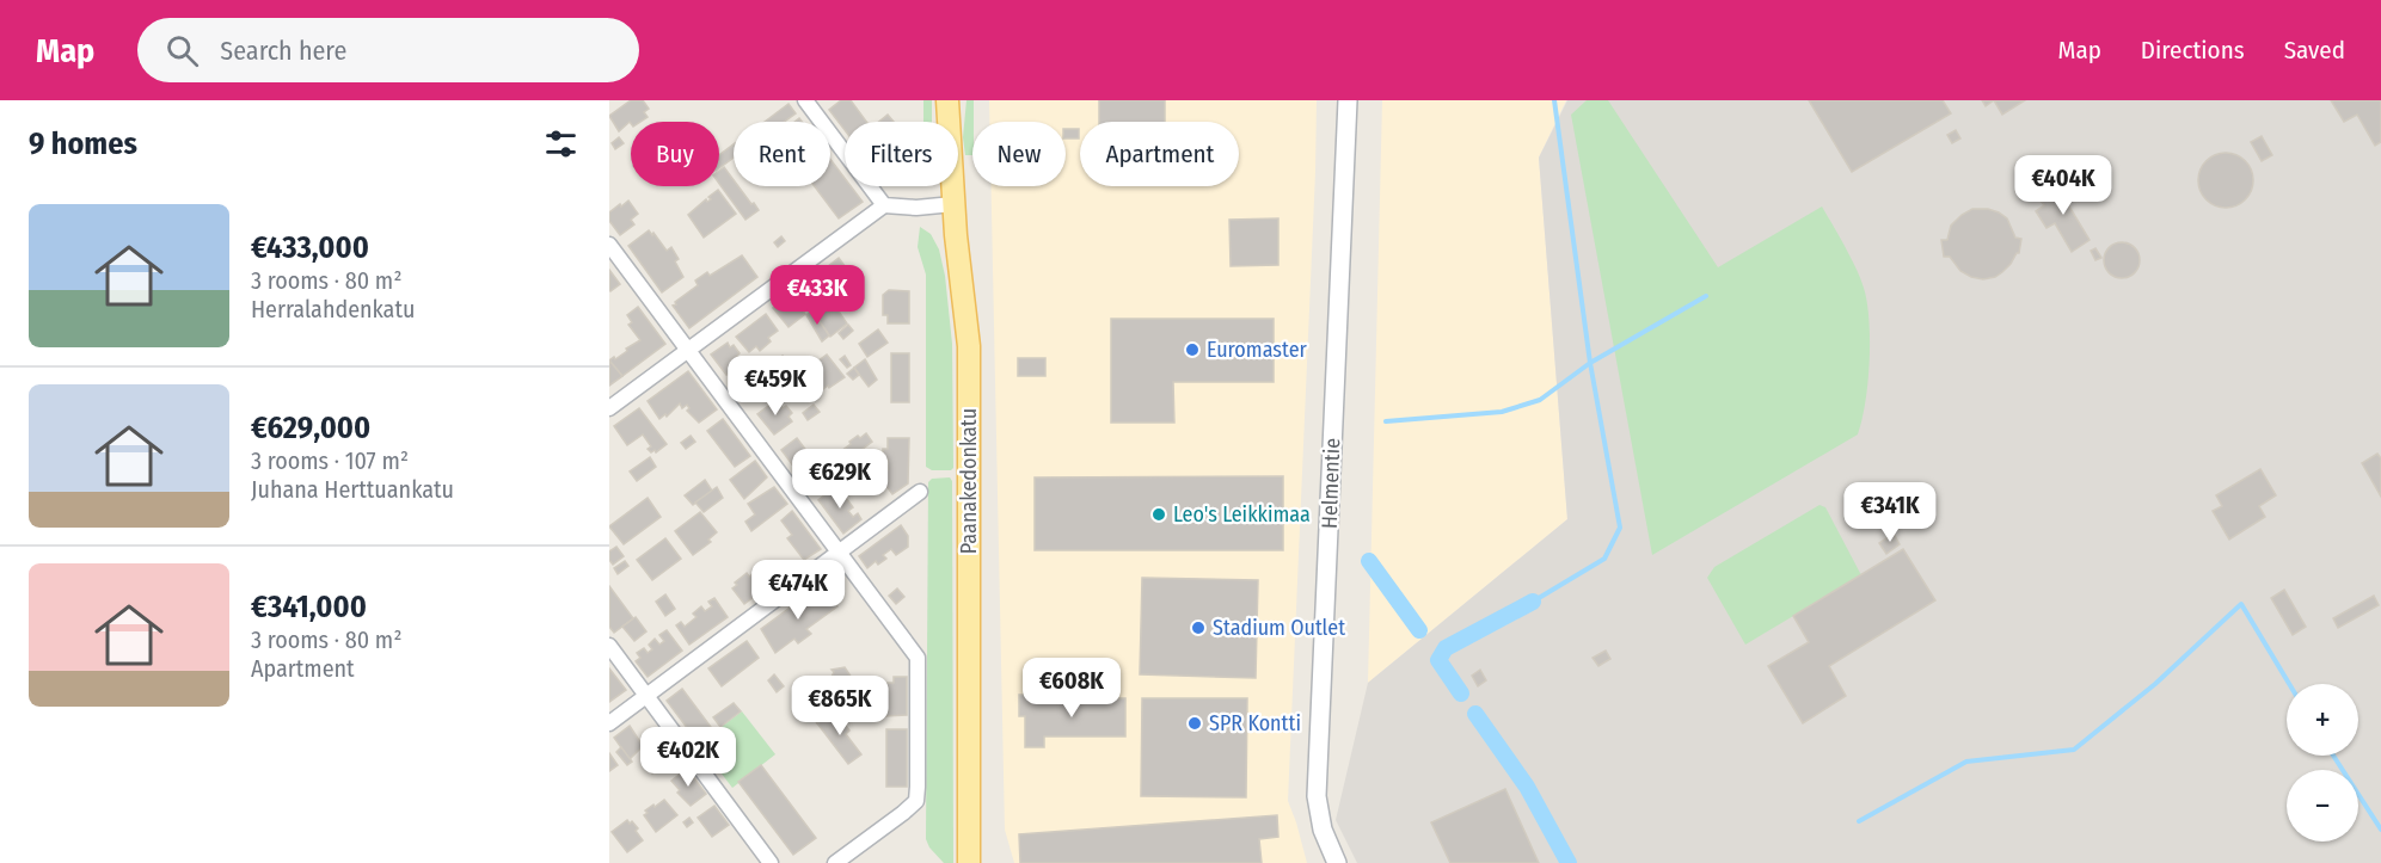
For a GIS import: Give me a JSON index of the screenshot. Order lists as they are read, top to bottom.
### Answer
{
  "streets": {
    "main road": ["Paanakedonkatu"],
    "street": ["Helmentie"]
  },
  "places": [
    "Euromaster",
    "Leo's Leikkimaa",
    "Stadium Outlet",
    "SPR Kontti"
  ],
  "page": {
    "header": "Map",
    "search": "Search here",
    "nav": ["Map", "Directions", "Saved"],
    "heading": "9 homes",
    "chip": [
      "Buy",
      "Rent",
      "Filters",
      "New",
      "Apartment"
    ],
    "price": [
      "€404K",
      "€433K",
      "€459K",
      "€629K",
      "€341K",
      "€474K",
      "€608K",
      "€865K",
      "€402K"
    ],
    "list": [
      {
        "name": "€433,000",
        "note": "3 rooms · 80 m² · Herralahdenkatu"
      },
      {
        "name": "€629,000",
        "note": "3 rooms · 107 m² · Juhana Herttuankatu"
      },
      {
        "name": "€341,000",
        "note": "3 rooms · 80 m² · Apartment"
      }
    ],
    "map_buttons": ["+", "−"]
  }
}
